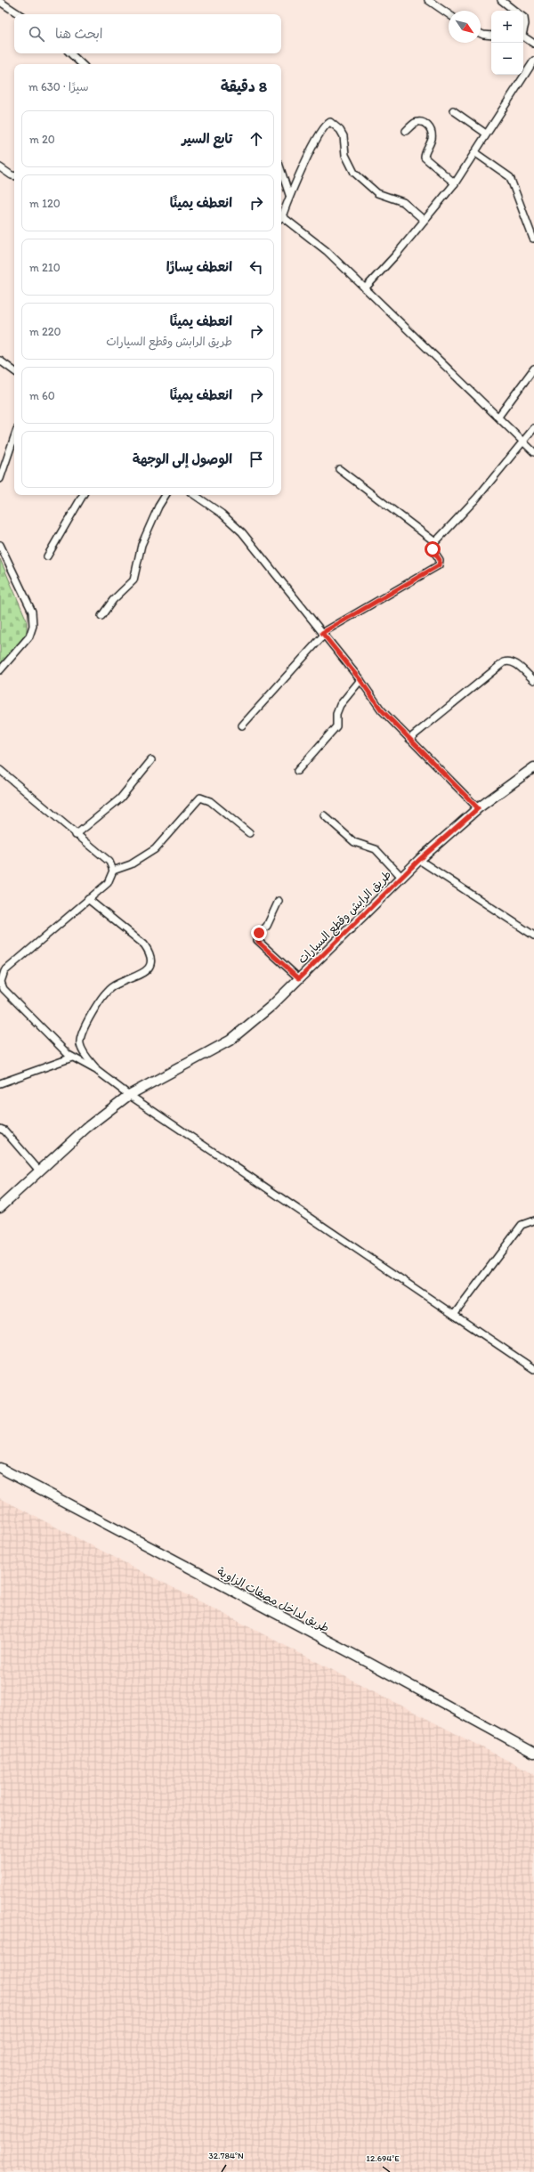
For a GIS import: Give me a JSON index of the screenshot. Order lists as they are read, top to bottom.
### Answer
{
  "streets": {
    "main road": ["طريق الرابش وقطع السيارات", "طريق لداخل مصفات الزاوية"]
  },
  "north": "bottom right",
  "page": {
    "map_buttons": ["+", "−"],
    "search": "ابحث هنا",
    "heading": ["8 دقيقة", "سيرًا · 630 m"],
    "list": [
      ["تابع السير", "20 m"],
      ["انعطف يمينًا", "120 m"],
      ["انعطف يسارًا", "210 m"],
      ["انعطف يمينًا", "طريق الرابش وقطع السيارات", "220 m"],
      ["انعطف يمينًا", "60 m"],
      "الوصول إلى الوجهة"
    ]
  },
  "coordinates": ["32.784°N", "12.694°E"]
}
